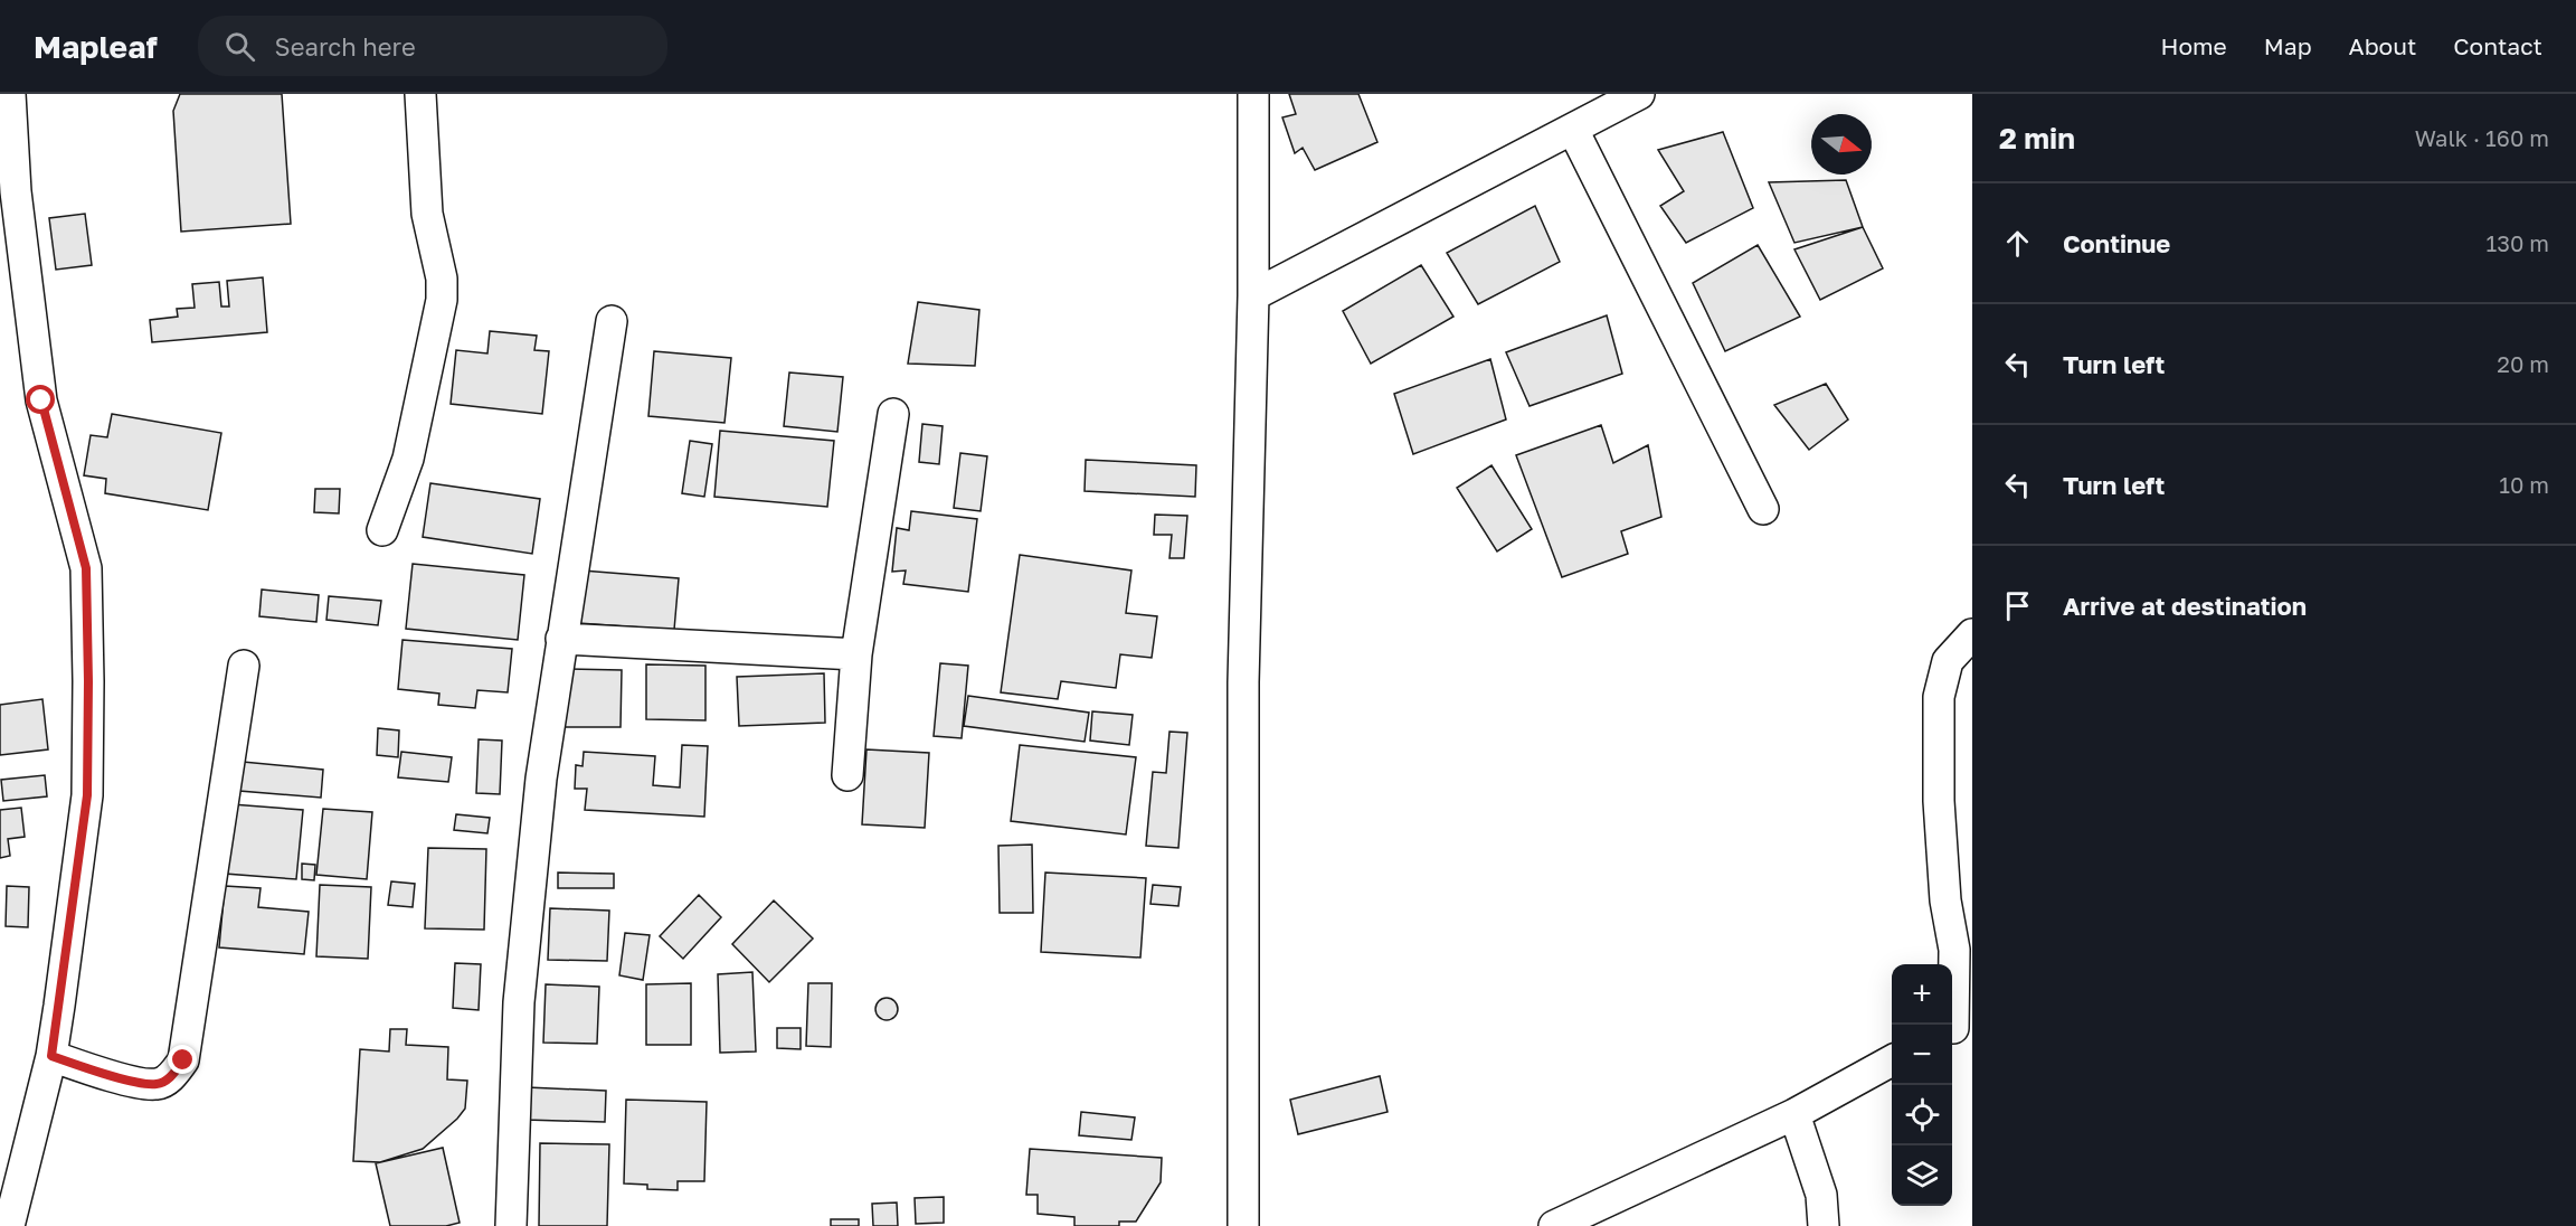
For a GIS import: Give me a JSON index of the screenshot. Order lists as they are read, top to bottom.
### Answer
{
  "north": "right",
  "page": {
    "header": "Mapleaf",
    "search": "Search here",
    "nav": [
      "Home",
      "Map",
      "About",
      "Contact"
    ],
    "heading": ["2 min", "Walk · 160 m"],
    "list": [
      ["Continue", "130 m"],
      ["Turn left", "20 m"],
      ["Turn left", "10 m"],
      "Arrive at destination"
    ],
    "map_buttons": ["+", "−"]
  }
}
